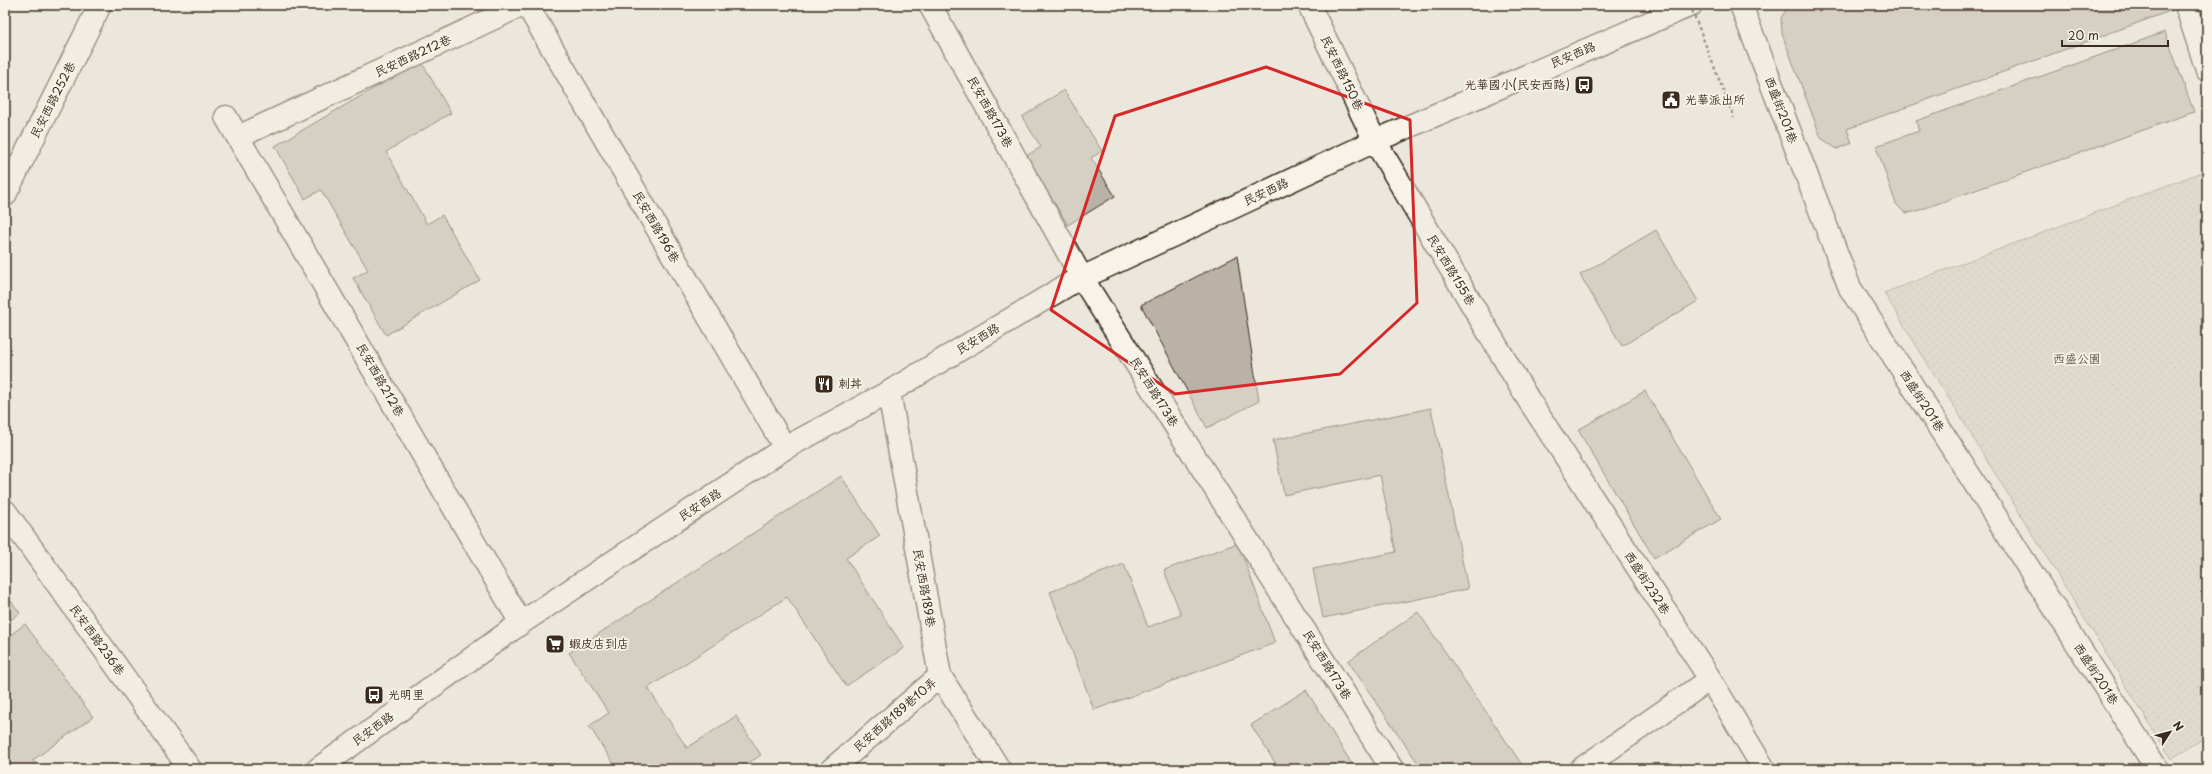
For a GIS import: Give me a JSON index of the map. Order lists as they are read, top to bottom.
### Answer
{
  "streets": {
    "street": [
      "民安西路",
      "民安西路212巷",
      "民安西路150巷",
      "民安西路252巷",
      "西盛街201巷",
      "民安西路173巷",
      "民安西路196巷",
      "民安西路155巷",
      "西盛街232巷",
      "民安西路189巷",
      "民安西路236巷",
      "民安西路189巷10弄"
    ]
  },
  "crossings": [
    ["民安西路", "民安西路212巷"],
    ["民安西路", "民安西路150巷"],
    ["民安西路", "民安西路173巷"],
    ["民安西路", "民安西路196巷"],
    ["民安西路", "民安西路155巷"],
    ["民安西路", "民安西路189巷"],
    ["民安西路150巷", "民安西路155巷"],
    ["民安西路155巷", "西盛街232巷"],
    ["民安西路189巷", "民安西路189巷10弄"]
  ],
  "parks": ["西盛公園"],
  "places": {
    "bus stop": ["光華國小(民安西路)", "光明里"],
    "public building": ["光華派出所"],
    "restaurant": ["刺丼"],
    "supermarket": ["蝦皮店到店"]
  },
  "scale_bar": "20 m",
  "north": "top right"
}
